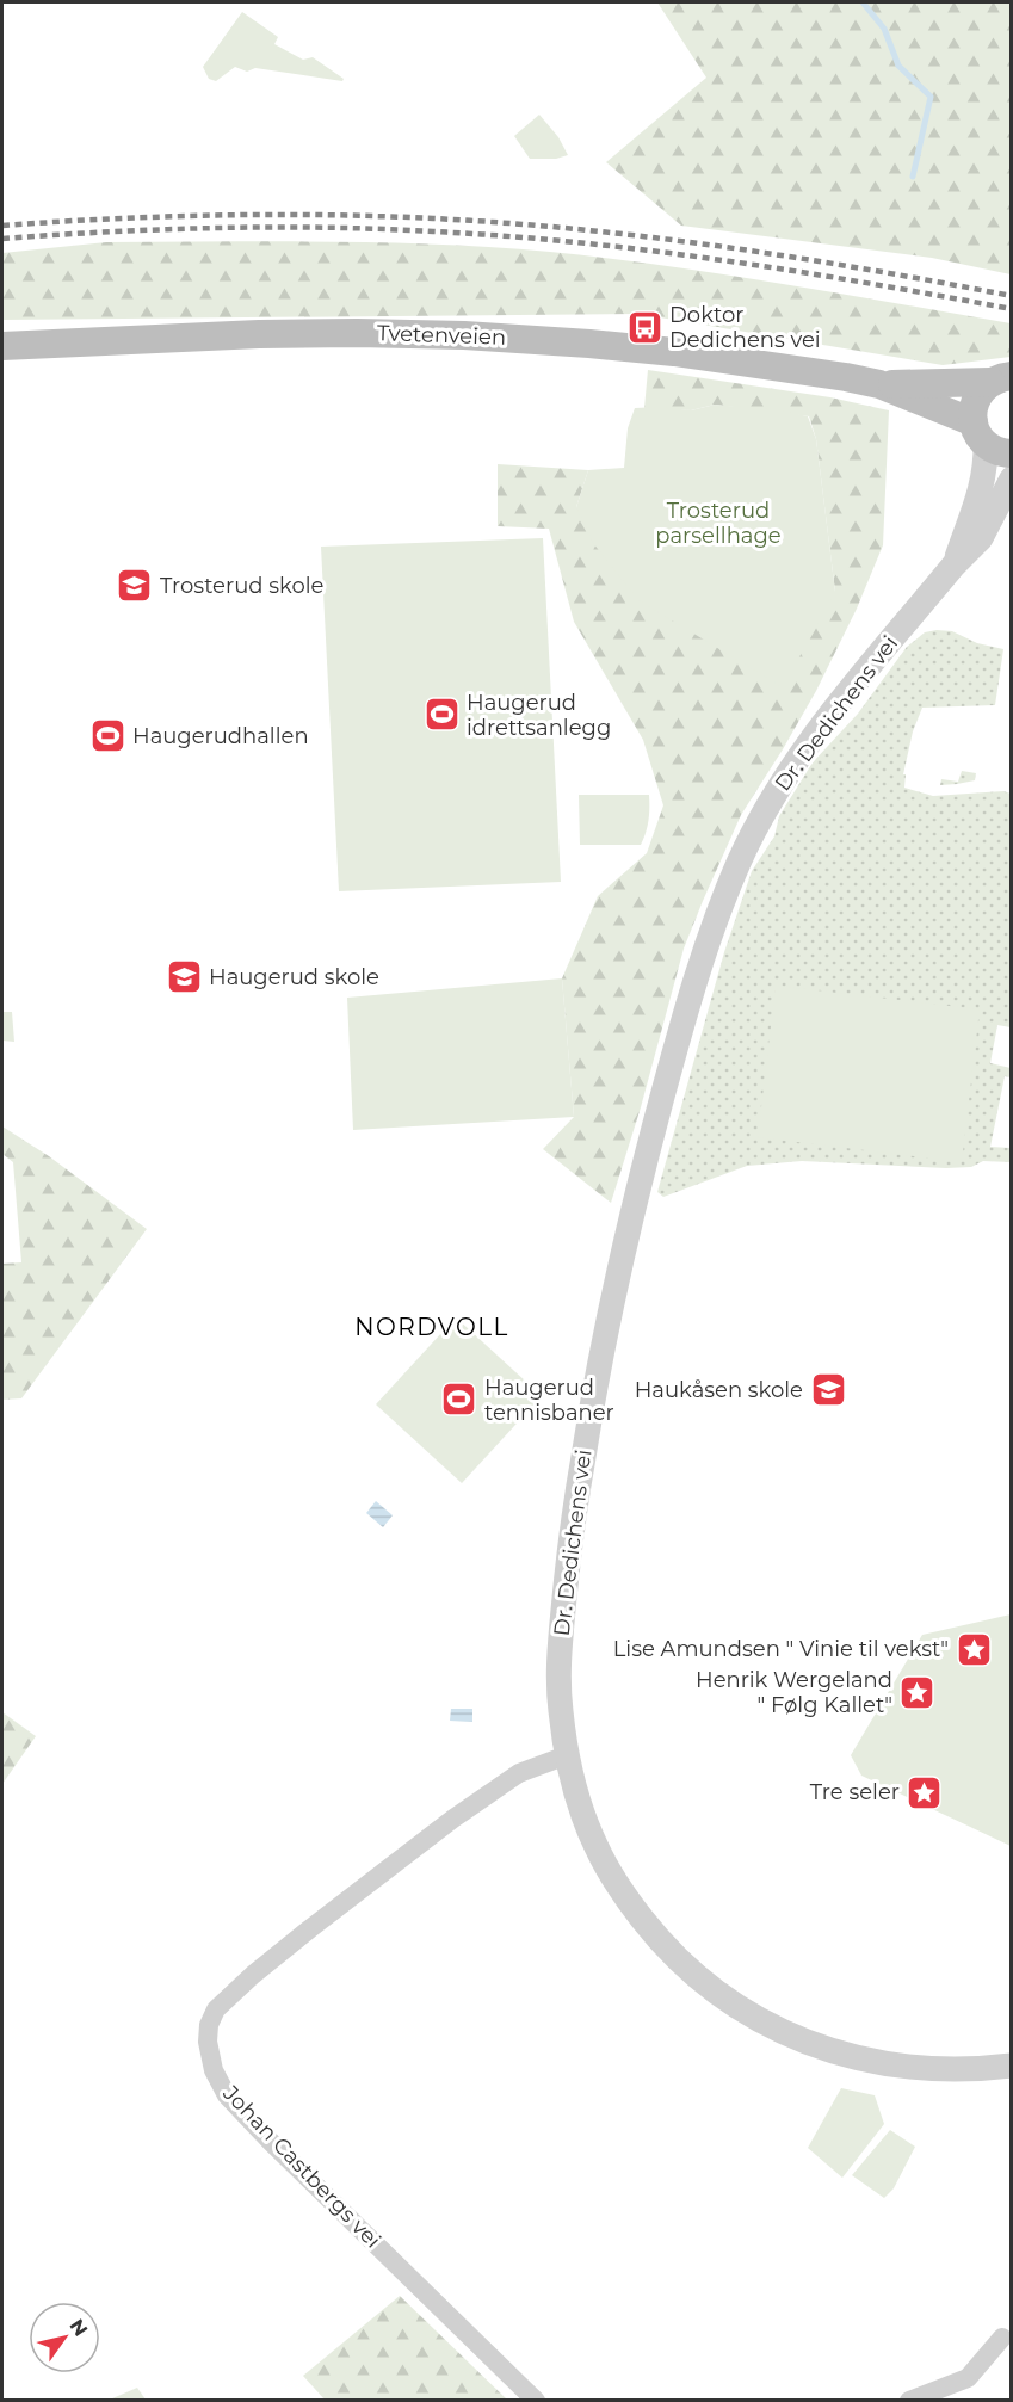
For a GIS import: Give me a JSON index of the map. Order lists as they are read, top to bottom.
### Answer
{
  "streets": {
    "main road": ["Tvetenveien"],
    "street": ["Dr. Dedichens vei", "Johan Castbergs vei"]
  },
  "crossings": [
    ["Tvetenveien", "Dr. Dedichens vei"],
    ["Dr. Dedichens vei", "Johan Castbergs vei"]
  ],
  "districts": ["NORDVOLL"],
  "parks": ["Trosterud parsellhage"],
  "places": {
    "bus stop": ["Doktor Dedichens vei"],
    "school or university": ["Trosterud skole", "Haugerud skole", "Haukåsen skole"],
    "sports": ["Haugerud idrettsanlegg", "Haugerudhallen", "Haugerud tennisbaner"],
    "place": ["Lise Amundsen \" Vinie til vekst\"", "Henrik Wergeland \" Følg Kallet\"", "Tre seler"]
  },
  "north": "top right"
}
